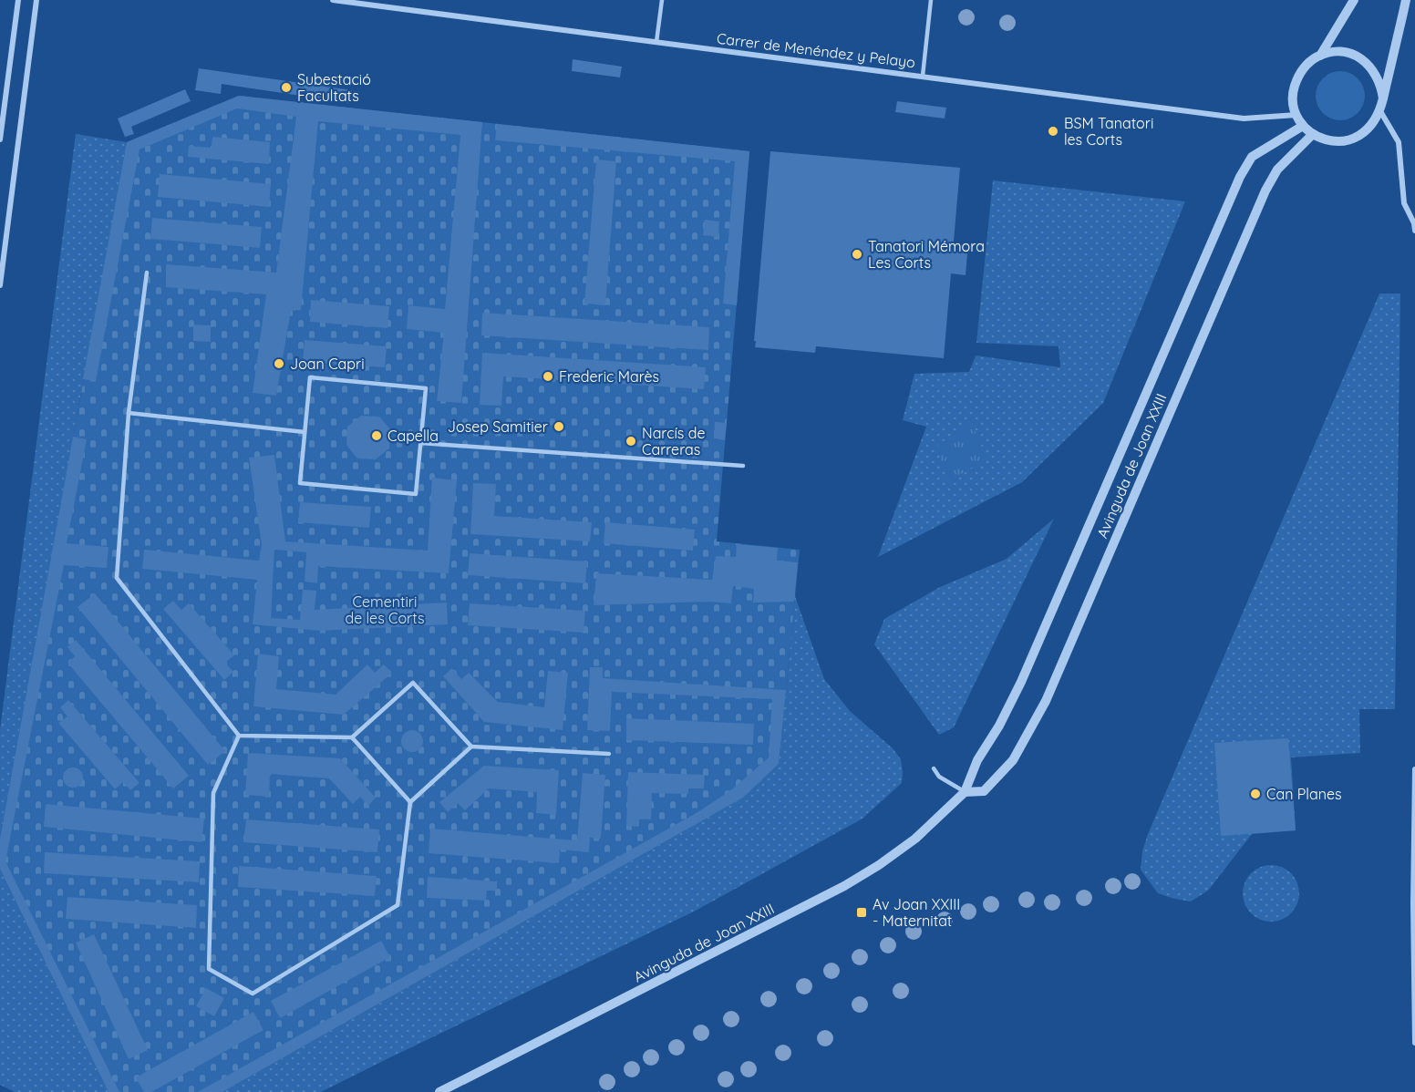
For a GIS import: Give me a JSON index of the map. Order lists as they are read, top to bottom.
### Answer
{
  "streets": {
    "street": ["Carrer de Menéndez y Pelayo", "Avinguda de Joan XXIII"]
  },
  "crossings": [
    ["Carrer de Menéndez y Pelayo", "Avinguda de Joan XXIII"]
  ],
  "parks": ["Cementiri de les Corts"],
  "places": {
    "other": [
      "Subestació Facultats",
      "BSM Tanatori les Corts",
      "Tanatori Mémora Les Corts",
      "Joan Capri",
      "Frederic Marès",
      "Josep Samitier",
      "Capella",
      "Narcís de Carreras",
      "Can Planes"
    ],
    "transit": ["Av Joan XXIII - Maternitat"]
  }
}
